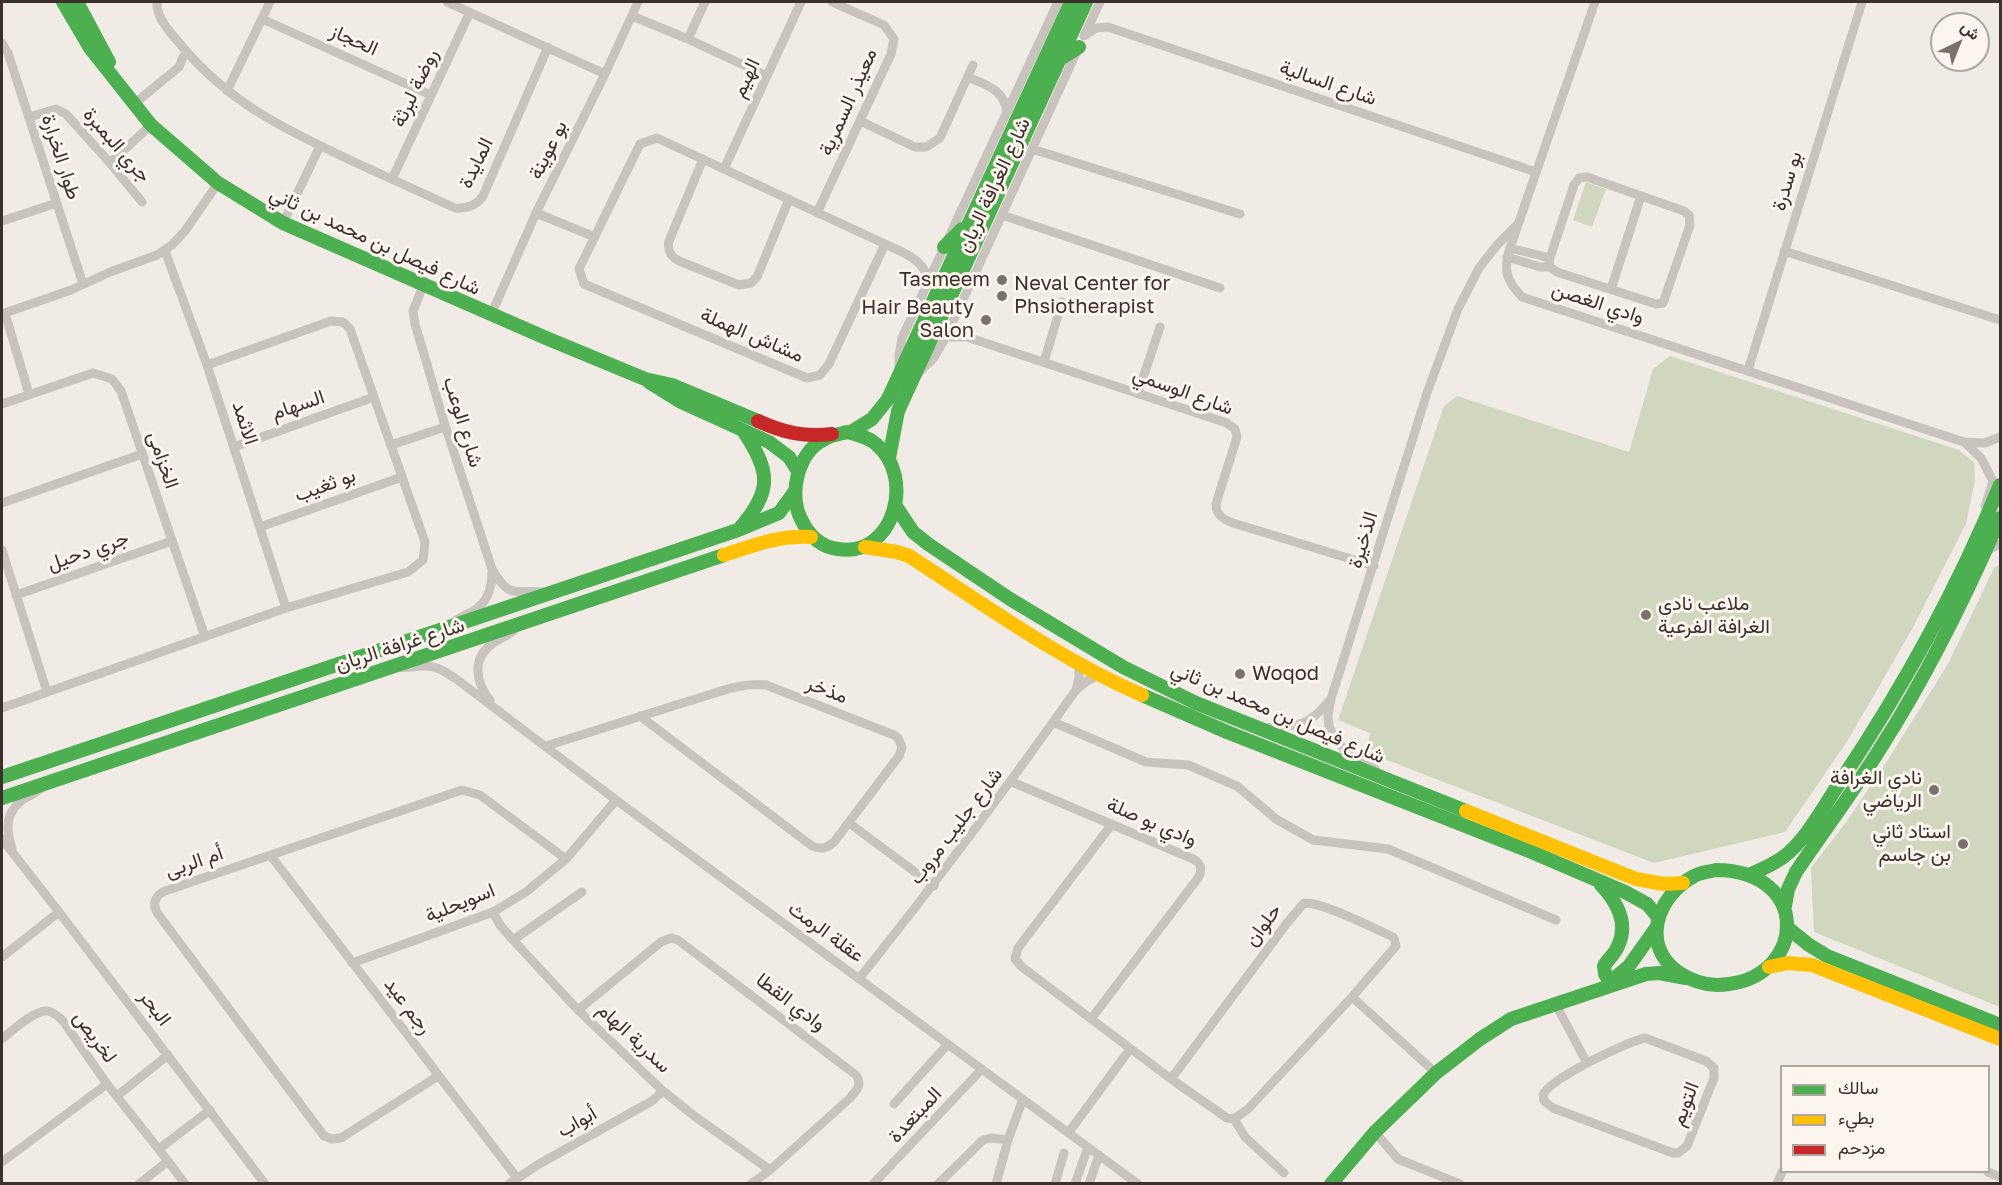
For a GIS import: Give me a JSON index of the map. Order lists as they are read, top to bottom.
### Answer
{
  "streets": {
    "street": [
      "الحجاز",
      "الهيم",
      "شارع السالية",
      "روضة لبرثة",
      "معيذر السمرية",
      "جري البمبرة",
      "بو عوينة",
      "طوار الخرارة",
      "المايدة",
      "بو سدرة",
      "شارع الغرافة الريان",
      "شارع فيصل بن محمد بن ثاني",
      "وادي الغصن",
      "مشاش الهملة",
      "شارع الوسمي",
      "السهام",
      "شارع الوعب",
      "الاثمد",
      "الخزامى",
      "بو ثغيب",
      "الذخيرة",
      "جري دحيل",
      "شارع غرافة الريان",
      "مذخر",
      "وادي بو صلة",
      "شارع جليب مروب",
      "أم الربى",
      "اسويحلية",
      "حلوان",
      "عقلة الرمث",
      "وادي القطا",
      "رجم عيد",
      "البحر",
      "لخريص",
      "سدرية الهام",
      "التويم",
      "المبتعدة",
      "أبواب"
    ]
  },
  "crossings": [
    ["الحجاز", "روضة لبرثة"],
    ["الهيم", "مشاش الهملة"],
    ["شارع السالية", "وادي الغصن"],
    ["روضة لبرثة", "المايدة"],
    ["معيذر السمرية", "مشاش الهملة"],
    ["جري البمبرة", "طوار الخرارة"],
    ["بو عوينة", "شارع فيصل بن محمد بن ثاني"],
    ["بو سدرة", "وادي الغصن"],
    ["شارع الغرافة الريان", "شارع فيصل بن محمد بن ثاني"],
    ["شارع الغرافة الريان", "شارع الوسمي"],
    ["شارع الغرافة الريان", "شارع غرافة الريان"],
    ["شارع فيصل بن محمد بن ثاني", "شارع الوعب"],
    ["شارع فيصل بن محمد بن ثاني", "الذخيرة"],
    ["شارع فيصل بن محمد بن ثاني", "شارع غرافة الريان"],
    ["شارع فيصل بن محمد بن ثاني", "شارع جليب مروب"],
    ["وادي الغصن", "الذخيرة"],
    ["شارع الوسمي", "الذخيرة"],
    ["السهام", "الاثمد"],
    ["شارع الوعب", "شارع غرافة الريان"],
    ["الاثمد", "بو ثغيب"],
    ["الخزامى", "جري دحيل"],
    ["شارع غرافة الريان", "عقلة الرمث"],
    ["شارع غرافة الريان", "البحر"],
    ["مذخر", "عقلة الرمث"],
    ["وادي بو صلة", "شارع جليب مروب"],
    ["شارع جليب مروب", "عقلة الرمث"],
    ["أم الربى", "اسويحلية"],
    ["أم الربى", "رجم عيد"],
    ["اسويحلية", "عقلة الرمث"],
    ["اسويحلية", "رجم عيد"],
    ["اسويحلية", "سدرية الهام"],
    ["عقلة الرمث", "المبتعدة"],
    ["وادي القطا", "سدرية الهام"],
    ["رجم عيد", "أبواب"],
    ["سدرية الهام", "أبواب"]
  ],
  "places": [
    "Tasmeem",
    "Neval Center for Phsiotherapist",
    "Hair Beauty Salon",
    "ملاعب نادي الغرافة الفرعية",
    "Woqod",
    "نادي الغرافة الرياضي",
    "استاد ثاني بن جاسم"
  ],
  "legend": ["سالك", "بطيء", "مزدحم"],
  "north": "top right"
}
